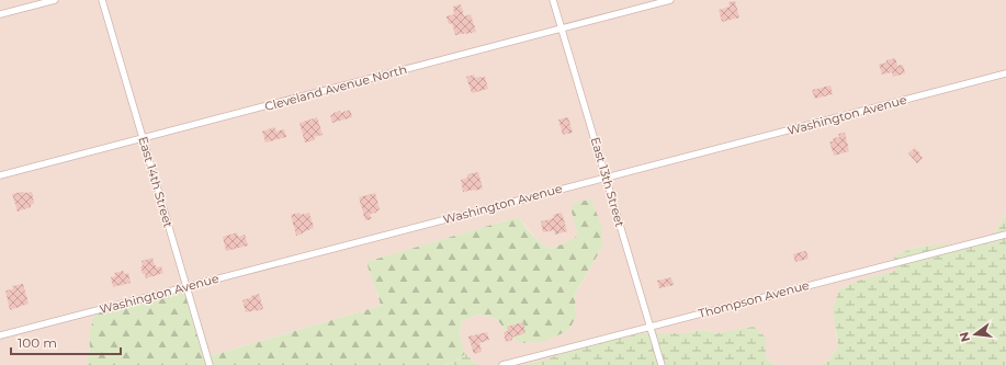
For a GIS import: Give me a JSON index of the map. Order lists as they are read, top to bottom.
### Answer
{
  "streets": {
    "street": [
      "Cleveland Avenue North",
      "Washington Avenue",
      "East 14th Street",
      "East 13th Street",
      "Thompson Avenue"
    ]
  },
  "crossings": [
    ["Cleveland Avenue North", "East 14th Street"],
    ["Cleveland Avenue North", "East 13th Street"],
    ["Washington Avenue", "East 14th Street"],
    ["Washington Avenue", "East 13th Street"],
    ["East 13th Street", "Thompson Avenue"]
  ],
  "scale_bar": "100 m",
  "north": "left"
}
